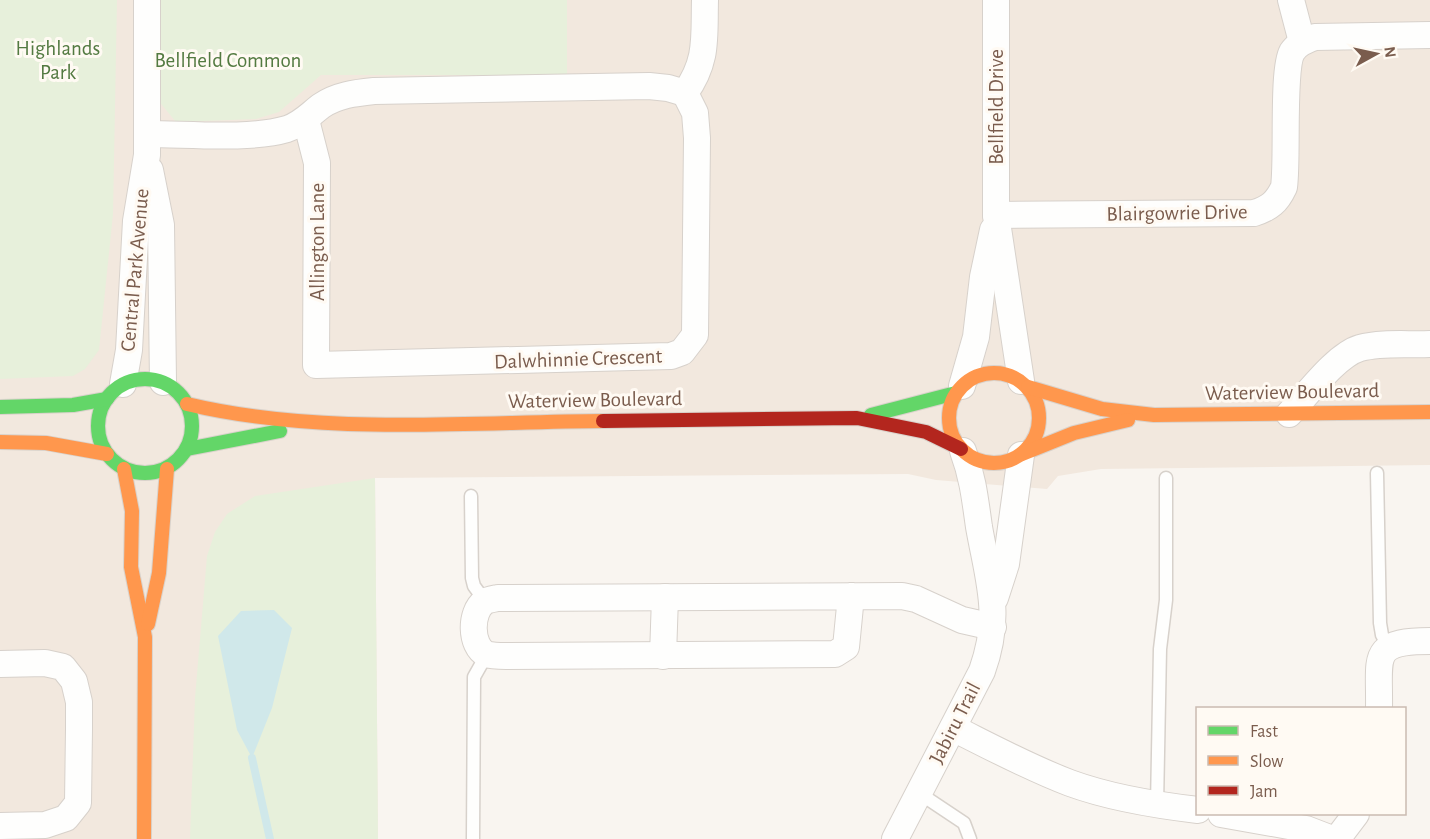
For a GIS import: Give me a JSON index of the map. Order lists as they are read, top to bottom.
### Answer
{
  "streets": {
    "street": [
      "Bellfield Drive",
      "Blairgowrie Drive",
      "Allington Lane",
      "Central Park Avenue",
      "Dalwhinnie Crescent",
      "Waterview Boulevard",
      "Jabiru Trail"
    ]
  },
  "crossings": [
    ["Bellfield Drive", "Blairgowrie Drive"],
    ["Bellfield Drive", "Waterview Boulevard"],
    ["Bellfield Drive", "Jabiru Trail"],
    ["Allington Lane", "Dalwhinnie Crescent"],
    ["Central Park Avenue", "Waterview Boulevard"],
    ["Waterview Boulevard", "Jabiru Trail"]
  ],
  "parks": ["Highlands Park", "Bellfield Common"],
  "legend": ["Fast", "Slow", "Jam"],
  "north": "right"
}
